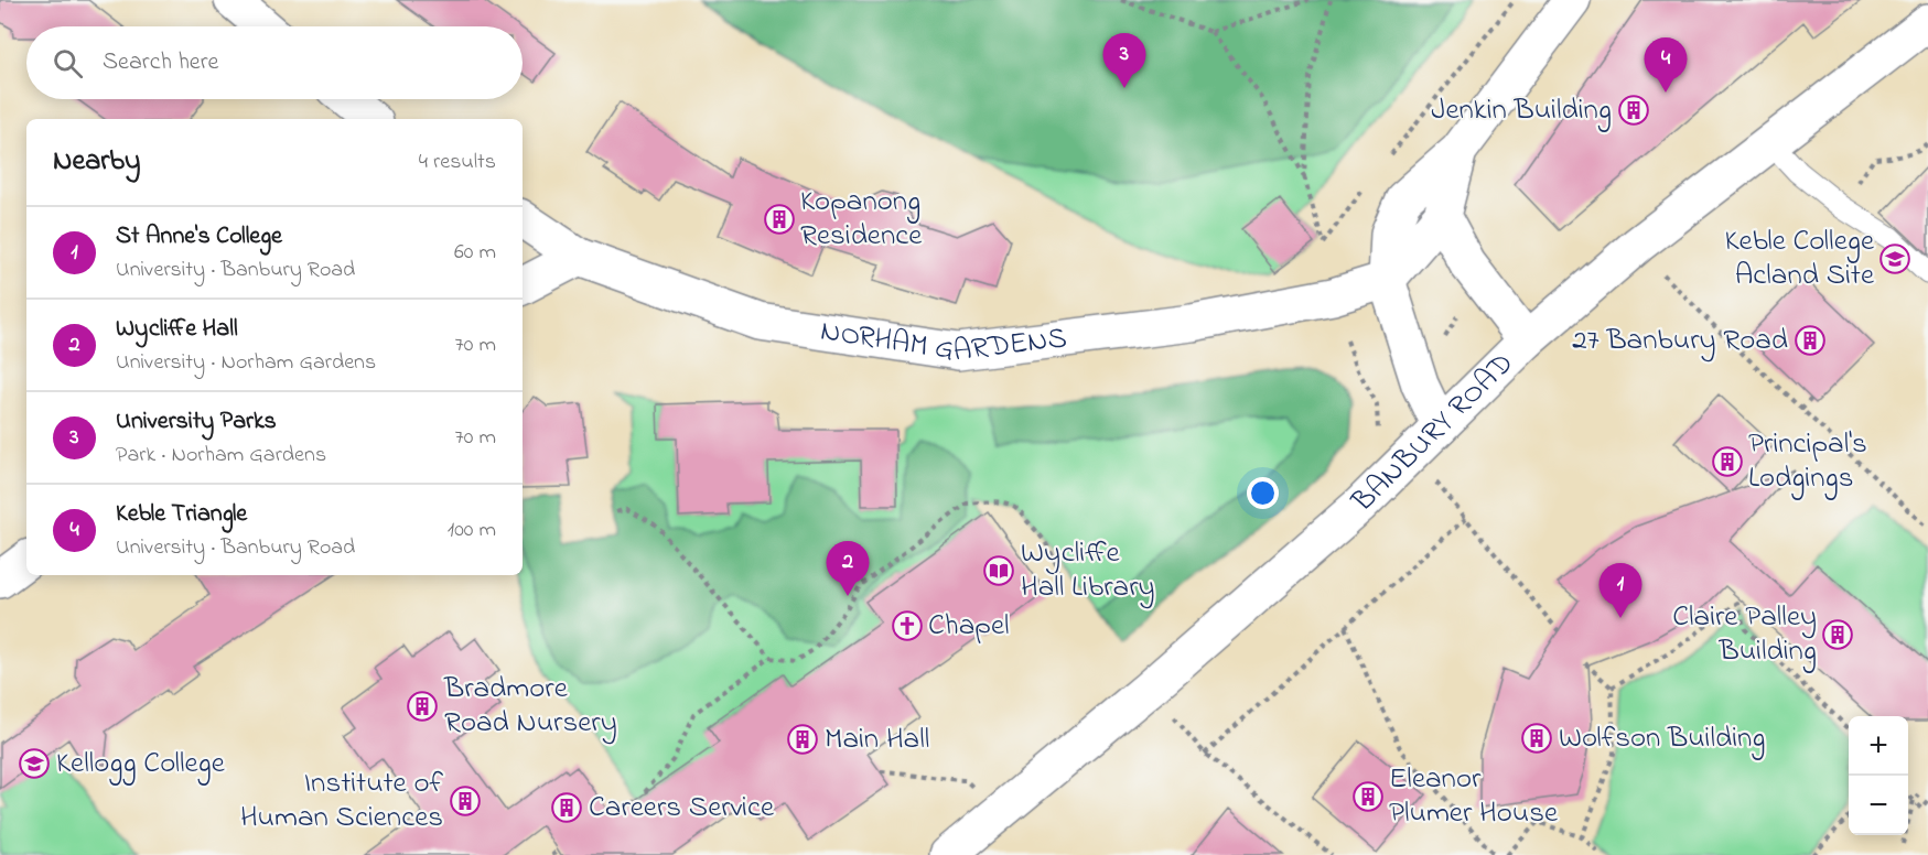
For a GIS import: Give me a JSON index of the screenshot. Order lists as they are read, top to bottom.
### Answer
{
  "streets": {
    "street": ["NORHAM GARDENS", "BANBURY ROAD"]
  },
  "places": {
    "building": [
      "Jenkin Building",
      "Kopanong Residence",
      "27 Banbury Road",
      "Principal's Lodgings",
      "Claire Palley Building",
      "Bradmore Road Nursery",
      "Wolfson Building",
      "Main Hall",
      "Eleanor Plumer House",
      "Institute of Human Sciences",
      "Careers Service"
    ],
    "school or university": ["Keble College Acland Site", "Kellogg College"],
    "library": ["Wycliffe Hall Library"],
    "church": ["Chapel"]
  },
  "page": {
    "search": "Search here",
    "pins": [
      "3",
      "4",
      "2",
      "1"
    ],
    "heading": ["Nearby", "4 results"],
    "list": [
      {
        "mark": "1",
        "name": "St Anne's College",
        "note": "University · Banbury Road",
        "value": "60 m"
      },
      {
        "mark": "2",
        "name": "Wycliffe Hall",
        "note": "University · Norham Gardens",
        "value": "70 m"
      },
      {
        "mark": "3",
        "name": "University Parks",
        "note": "Park · Norham Gardens",
        "value": "70 m"
      },
      {
        "mark": "4",
        "name": "Keble Triangle",
        "note": "University · Banbury Road",
        "value": "100 m"
      }
    ],
    "map_buttons": ["+", "−"]
  }
}
